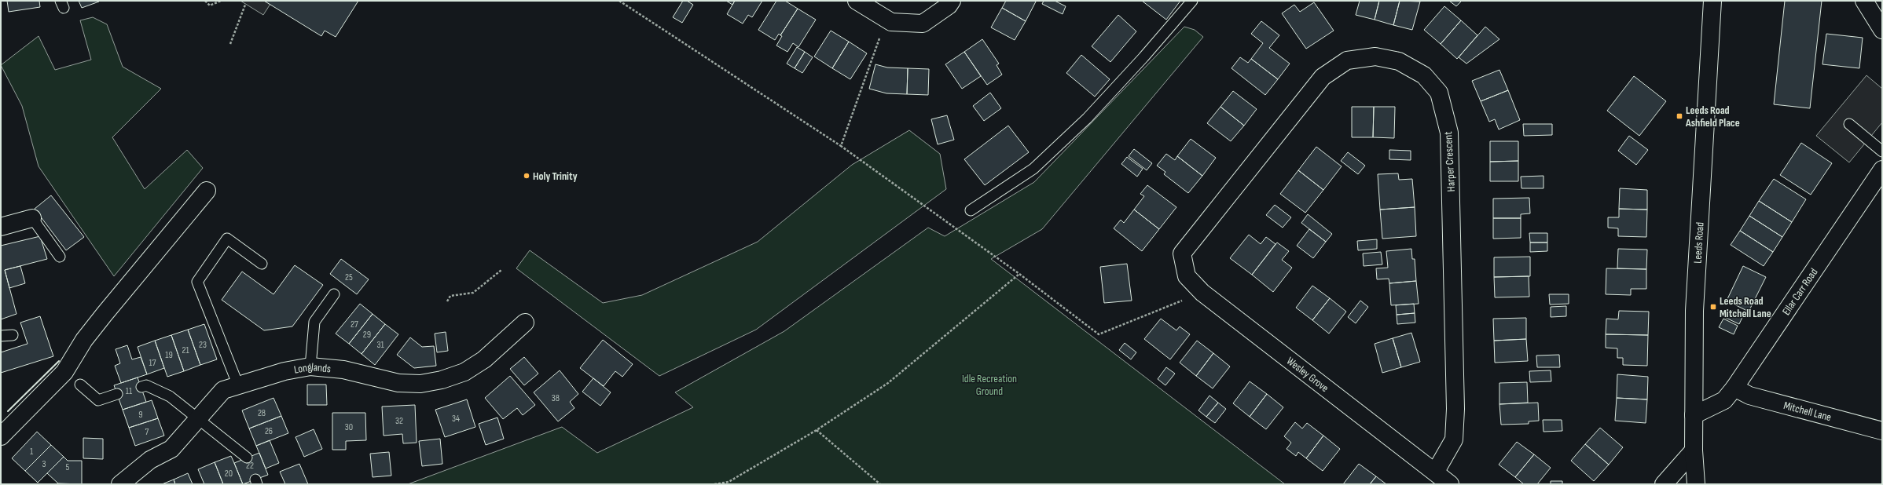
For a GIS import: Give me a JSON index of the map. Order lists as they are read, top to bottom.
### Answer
{
  "streets": {
    "street": [
      "Harper Crescent",
      "Leeds Road",
      "Ellar Carr Road",
      "Longlands",
      "Wesley Grove",
      "Mitchell Lane"
    ]
  },
  "crossings": [
    ["Harper Crescent", "Wesley Grove"],
    ["Leeds Road", "Ellar Carr Road"],
    ["Ellar Carr Road", "Mitchell Lane"]
  ],
  "parks": ["Idle Recreation Ground"],
  "places": {
    "transit": ["Leeds Road Ashfield Place", "Leeds Road Mitchell Lane"],
    "other": ["Holy Trinity"]
  },
  "house_numbers": [
    "25",
    "27",
    "29",
    "23",
    "31",
    "21",
    "19",
    "17",
    "11",
    "38",
    "28",
    "9",
    "34",
    "32",
    "30",
    "26",
    "7",
    "1",
    "3",
    "22",
    "5",
    "20"
  ]
}
